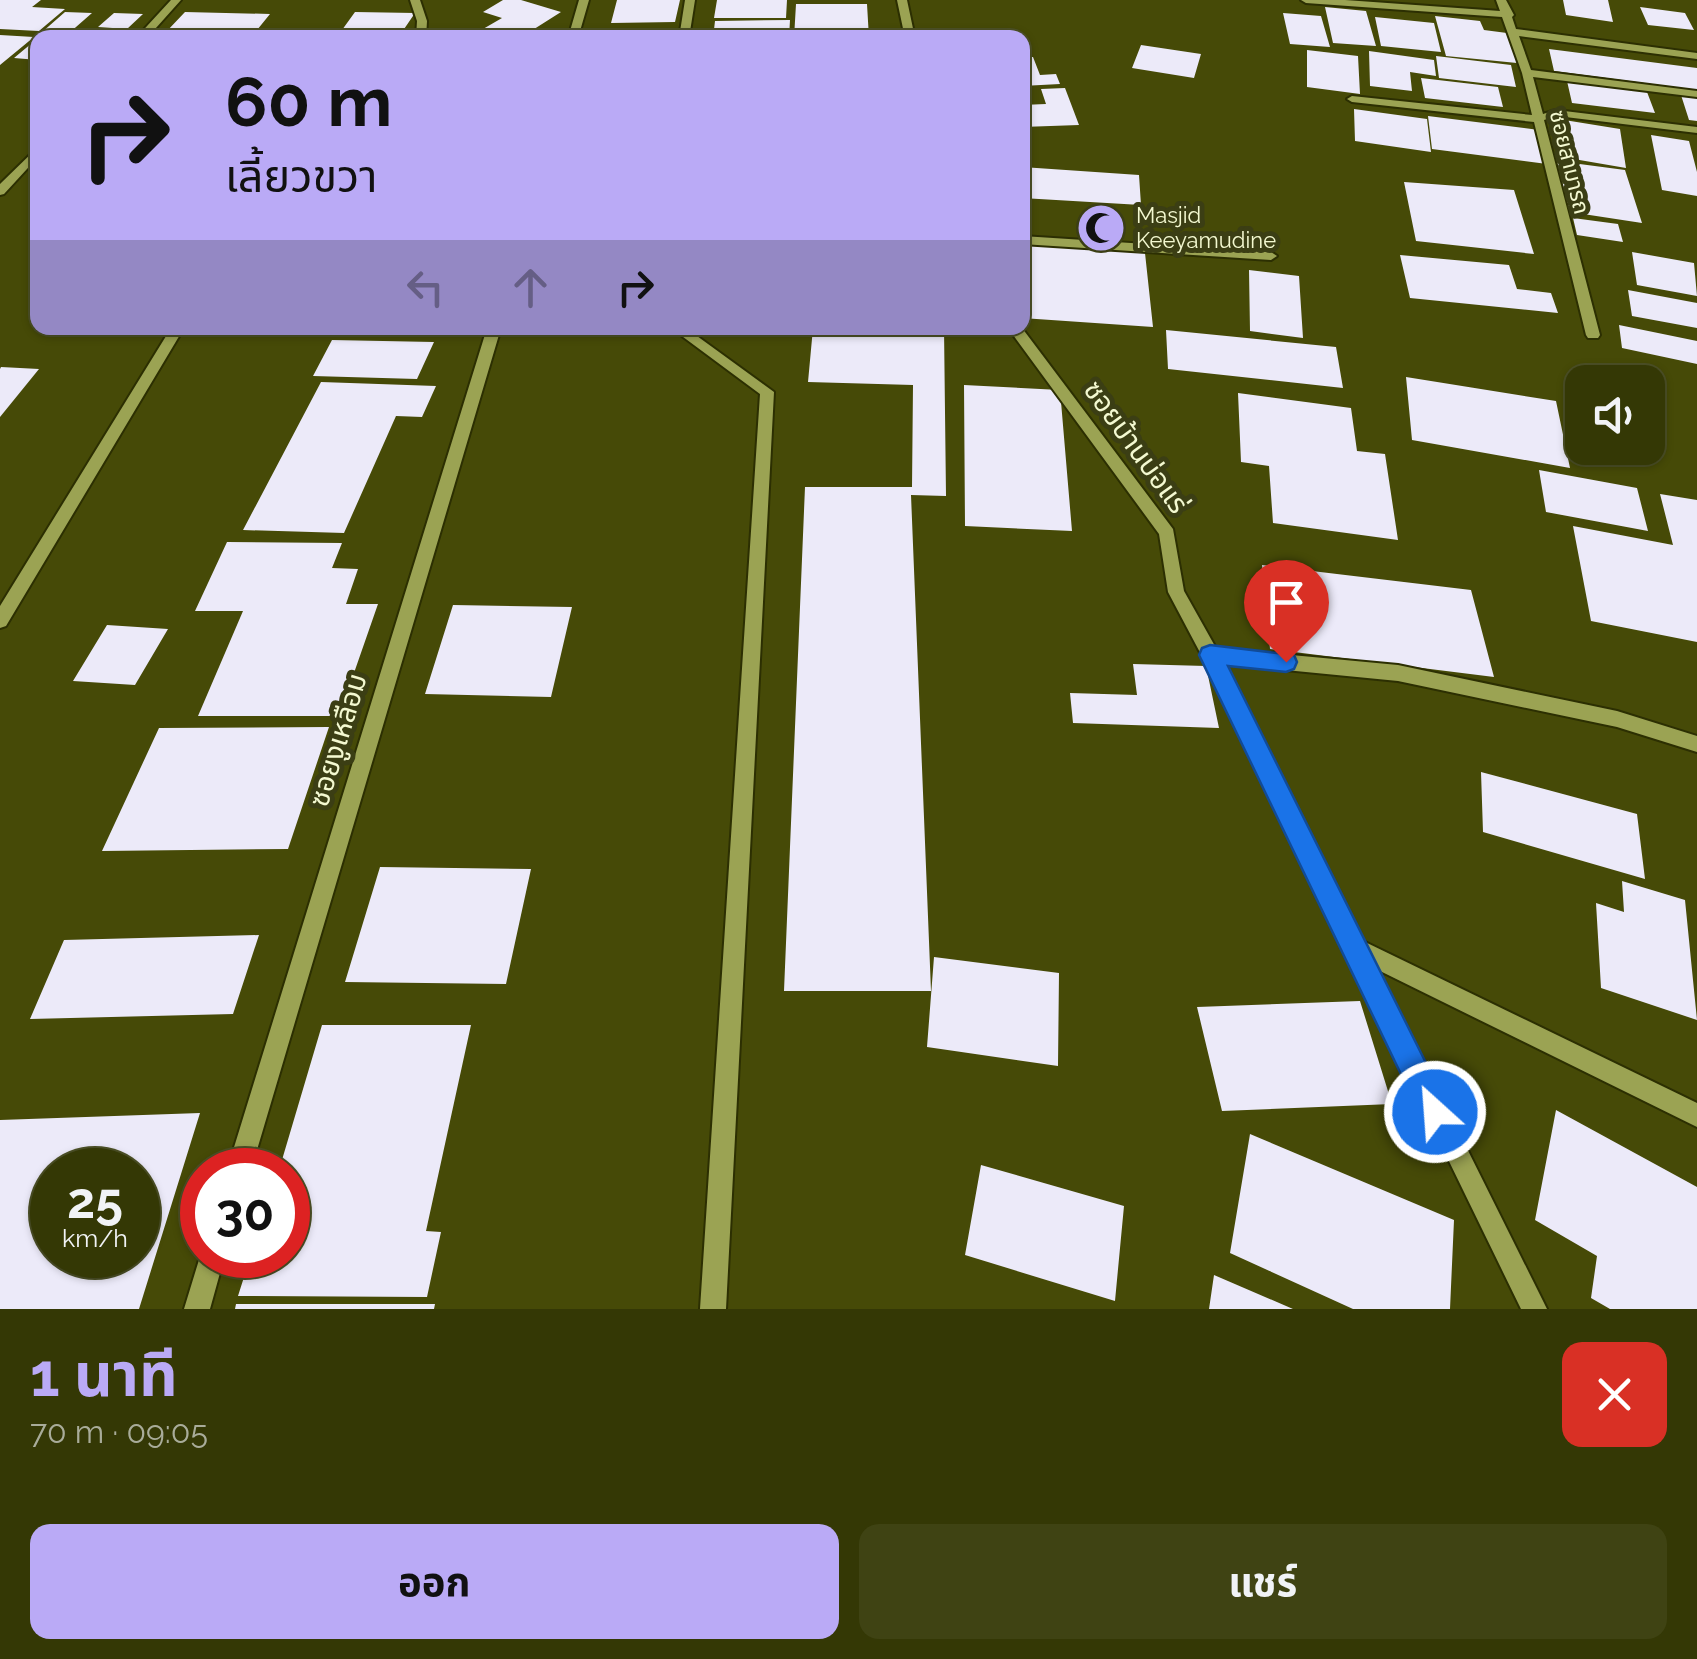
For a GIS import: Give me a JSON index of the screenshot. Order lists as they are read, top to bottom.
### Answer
{
  "streets": {
    "street": ["ซอยสามารถ", "ซอยบ้านบ่อแร่", "ซอยงูเหลือม"]
  },
  "places": {
    "mosque": ["Masjid Keeyamudine"]
  },
  "page": {
    "turn": ["60 m", "เลี้ยวขวา"],
    "speed": "25 km/h",
    "limit": "30",
    "heading": ["1 นาที", "70 m · 09:05"],
    "buttons": ["ออก", "แชร์"]
  }
}
